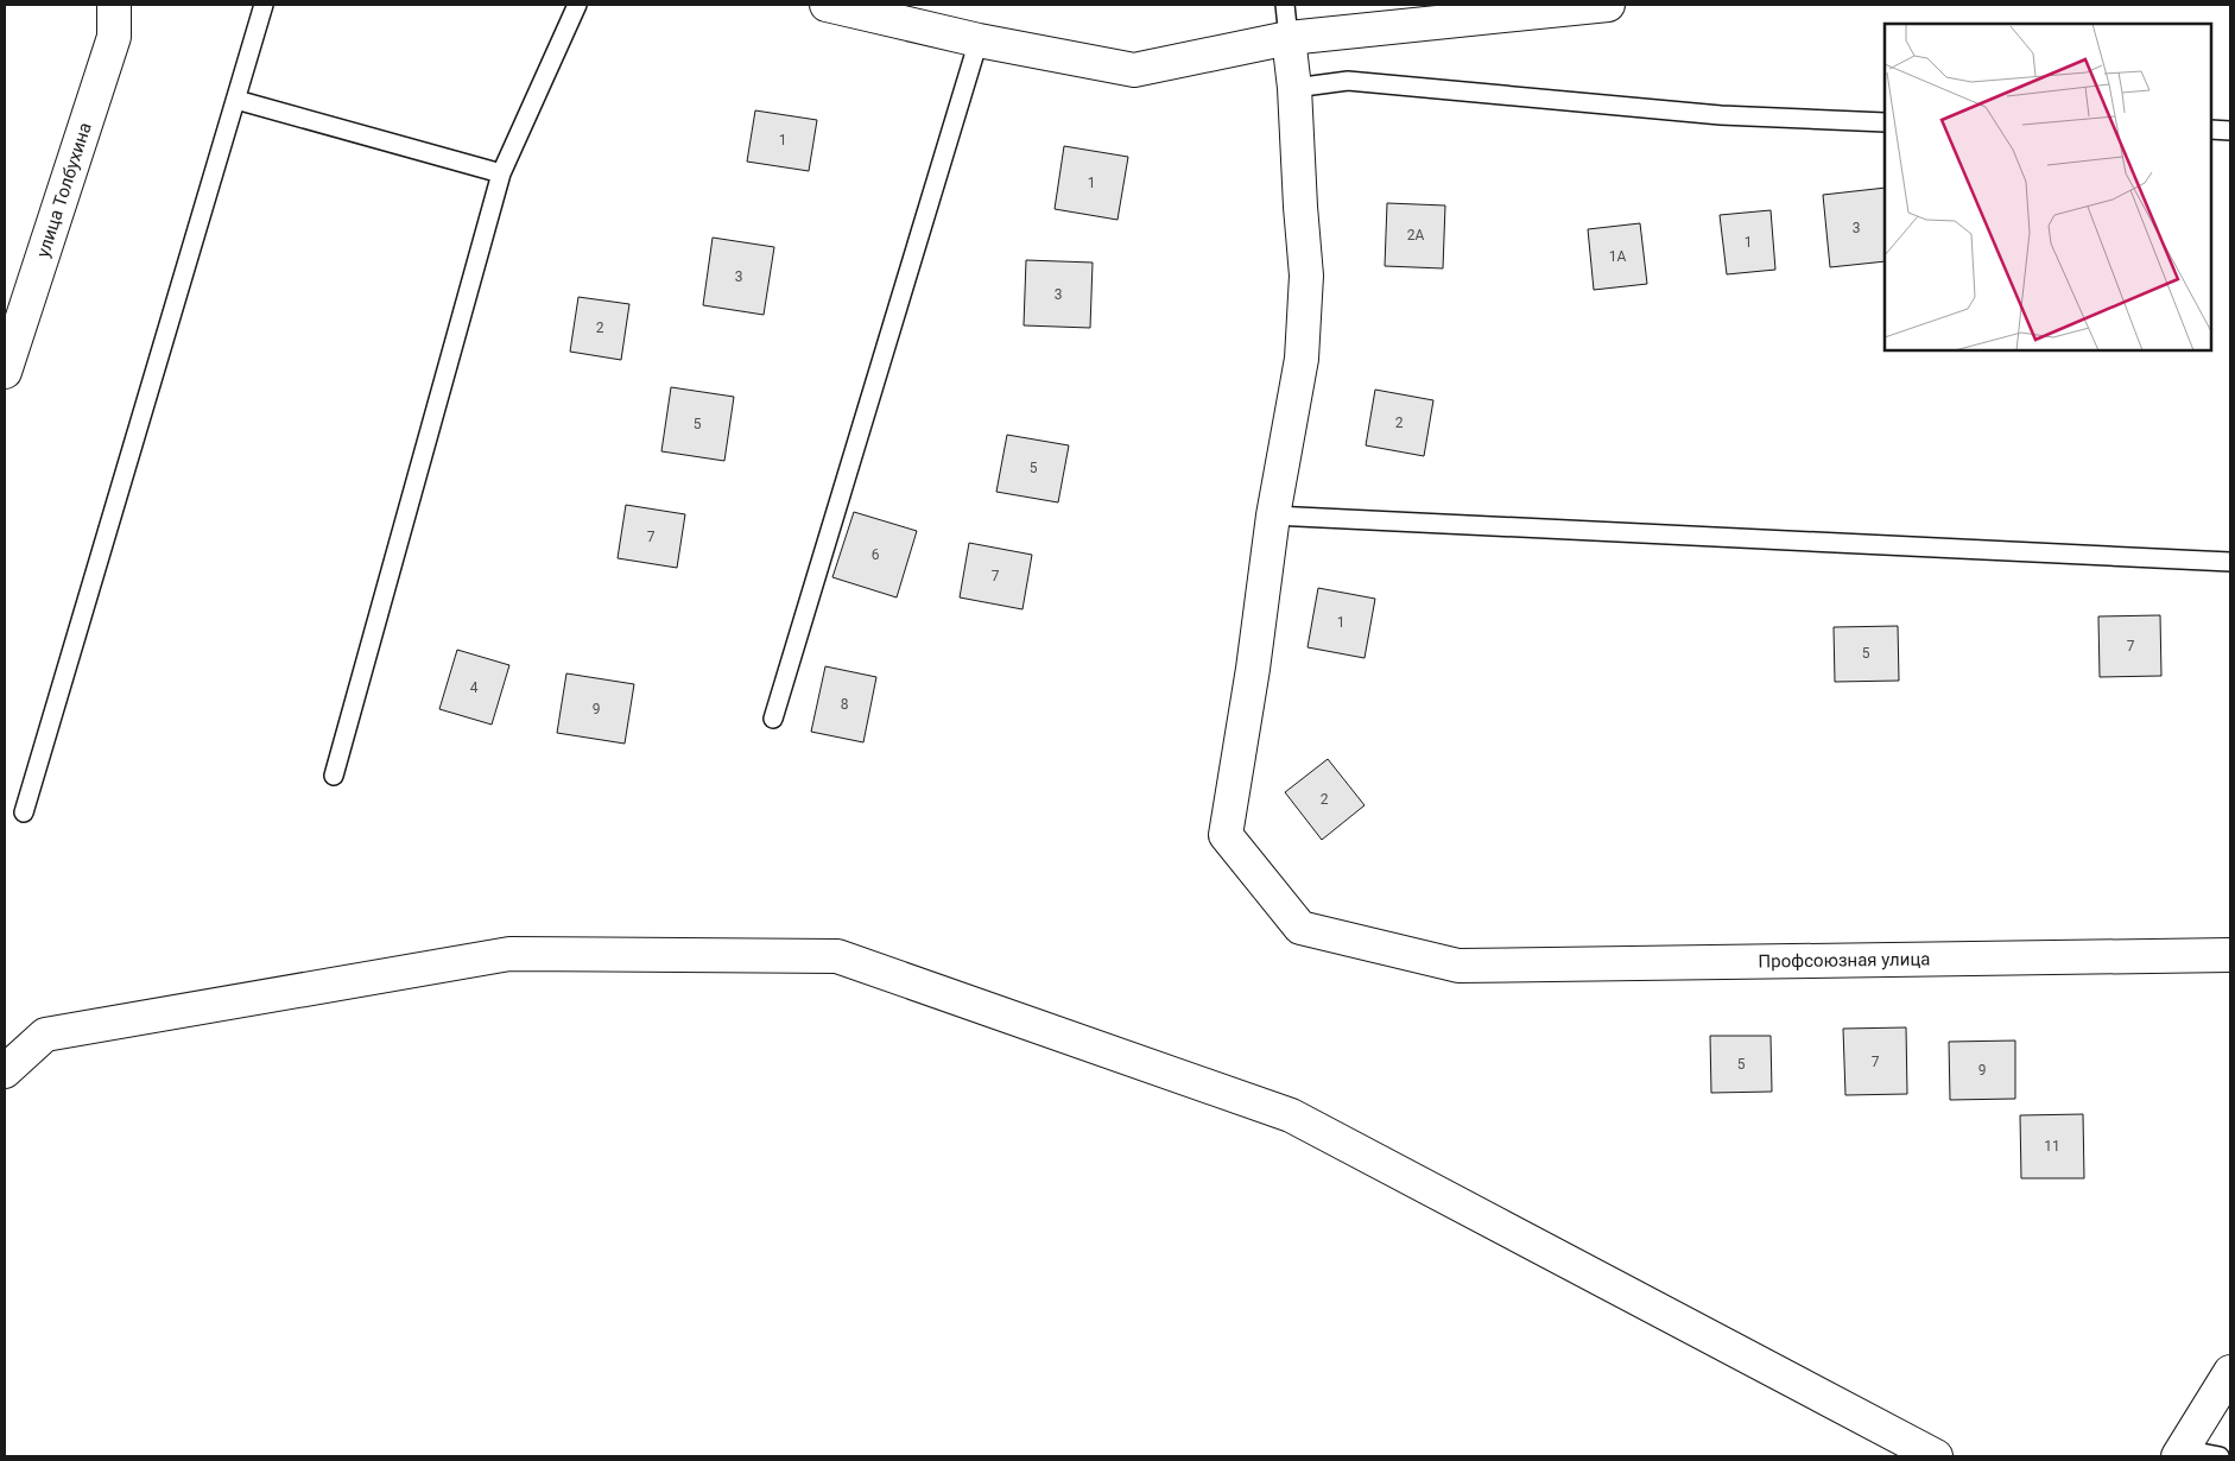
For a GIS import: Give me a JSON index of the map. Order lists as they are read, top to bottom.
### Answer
{
  "streets": {
    "street": ["улица Толбухина", "Профсоюзная улица"]
  },
  "house_numbers": [
    "1",
    "1",
    "3",
    "2А",
    "1",
    "1А",
    "3",
    "3",
    "2",
    "2",
    "5",
    "5",
    "7",
    "6",
    "7",
    "1",
    "7",
    "5",
    "4",
    "8",
    "9",
    "2",
    "7",
    "5",
    "9",
    "11"
  ]
}
